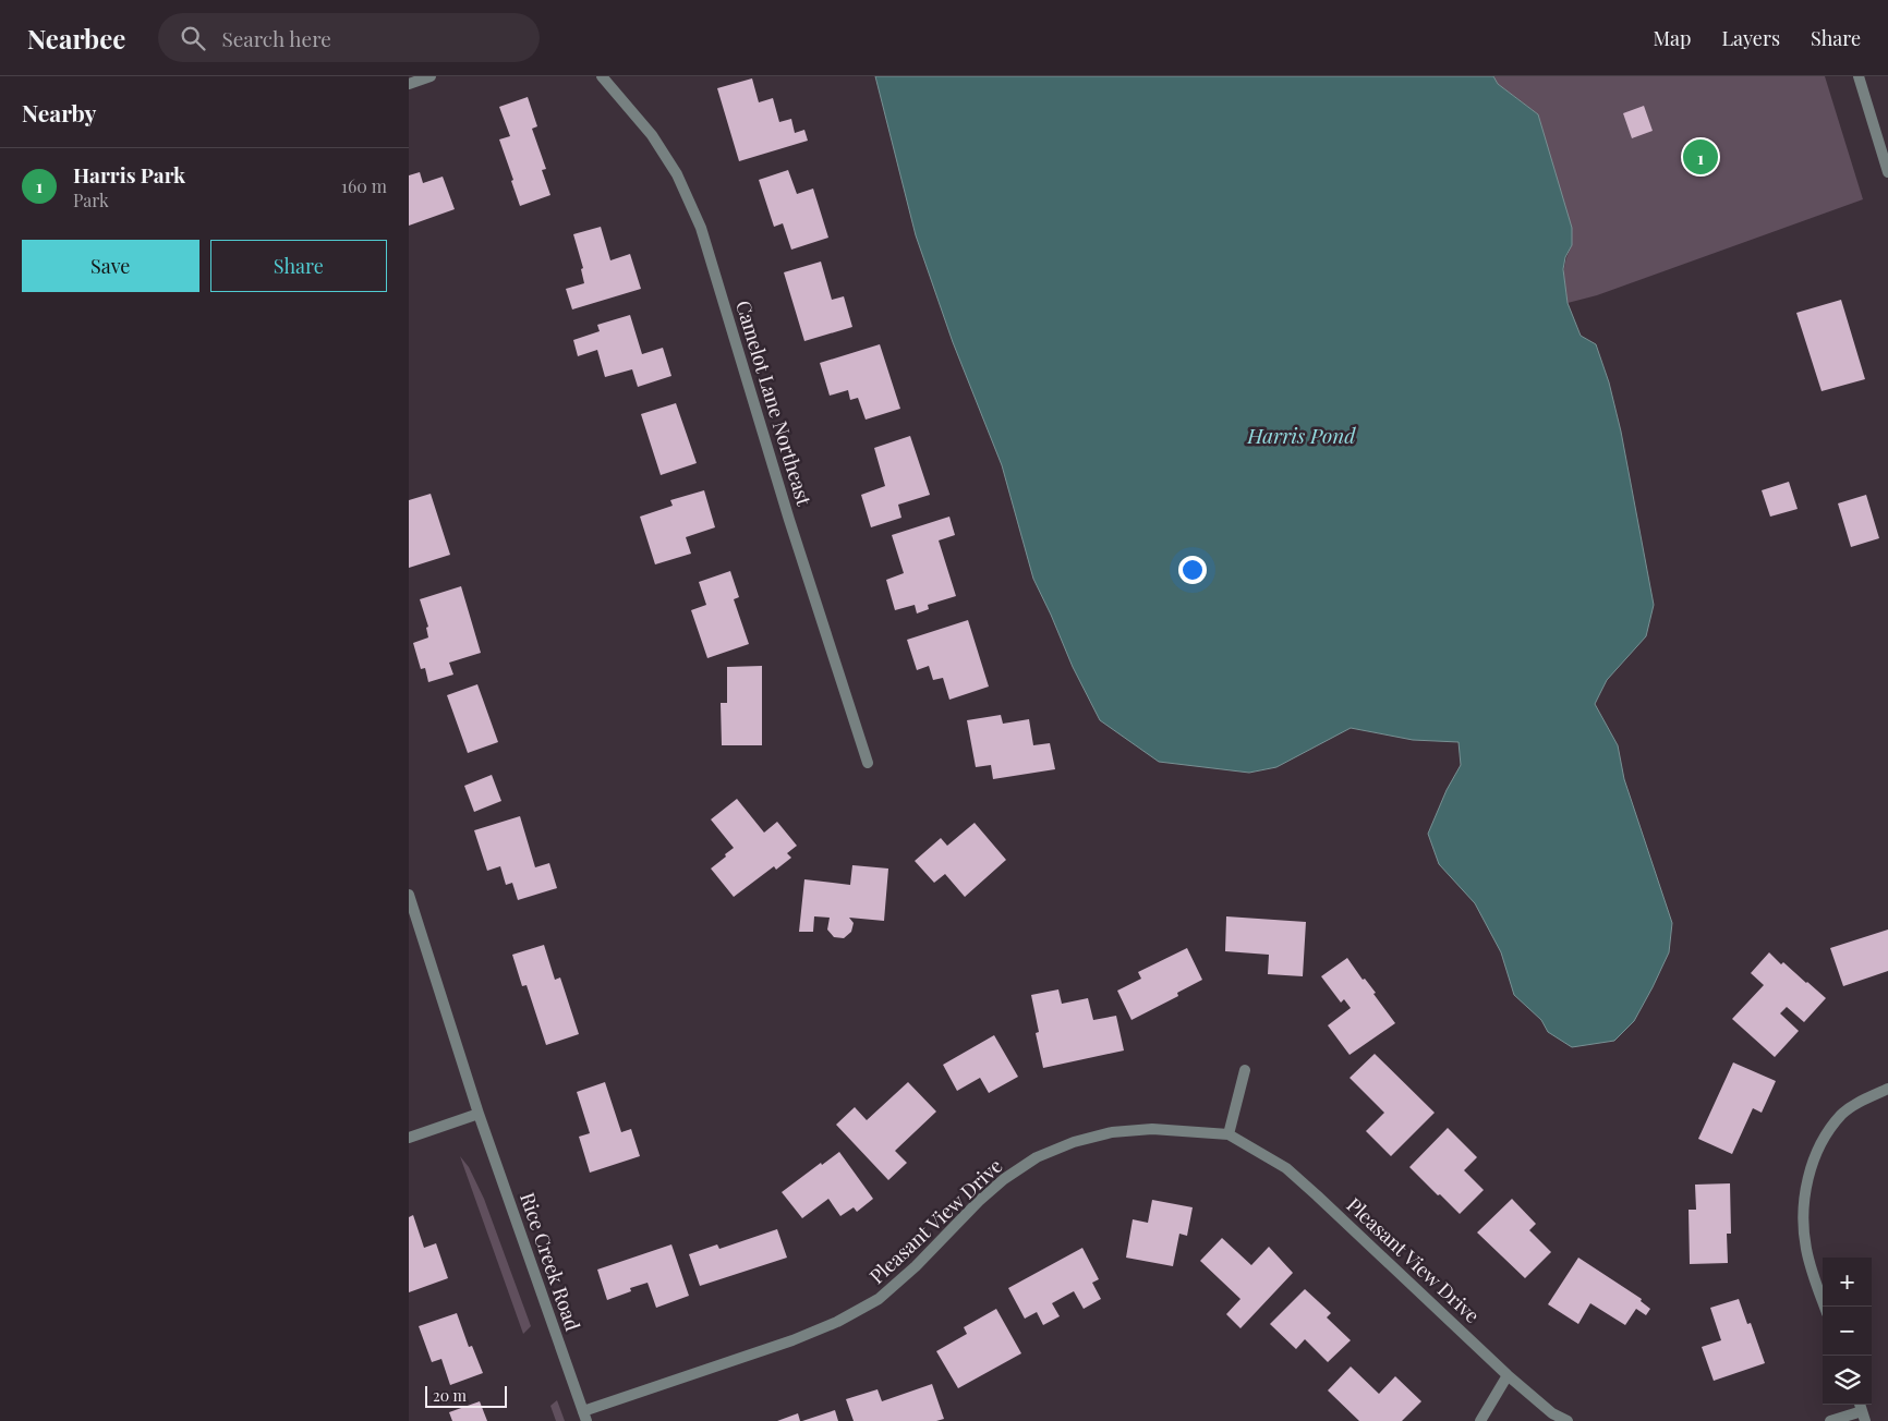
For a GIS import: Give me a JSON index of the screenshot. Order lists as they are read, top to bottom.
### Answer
{
  "streets": {
    "street": ["Camelot Lane Northeast", "Pleasant View Drive", "Rice Creek Road"]
  },
  "crossings": [
    ["Pleasant View Drive", "Rice Creek Road"]
  ],
  "water": ["Harris Pond"],
  "scale_bar": "20 m",
  "page": {
    "header": "Nearbee",
    "search": "Search here",
    "nav": ["Map", "Layers", "Share"],
    "heading": "Nearby",
    "pins": "1",
    "list": [
      {
        "mark": "1",
        "name": "Harris Park",
        "note": "Park",
        "value": "160 m"
      }
    ],
    "buttons": ["Save", "Share"],
    "map_buttons": ["+", "−"],
    "scale": "20 m"
  }
}
